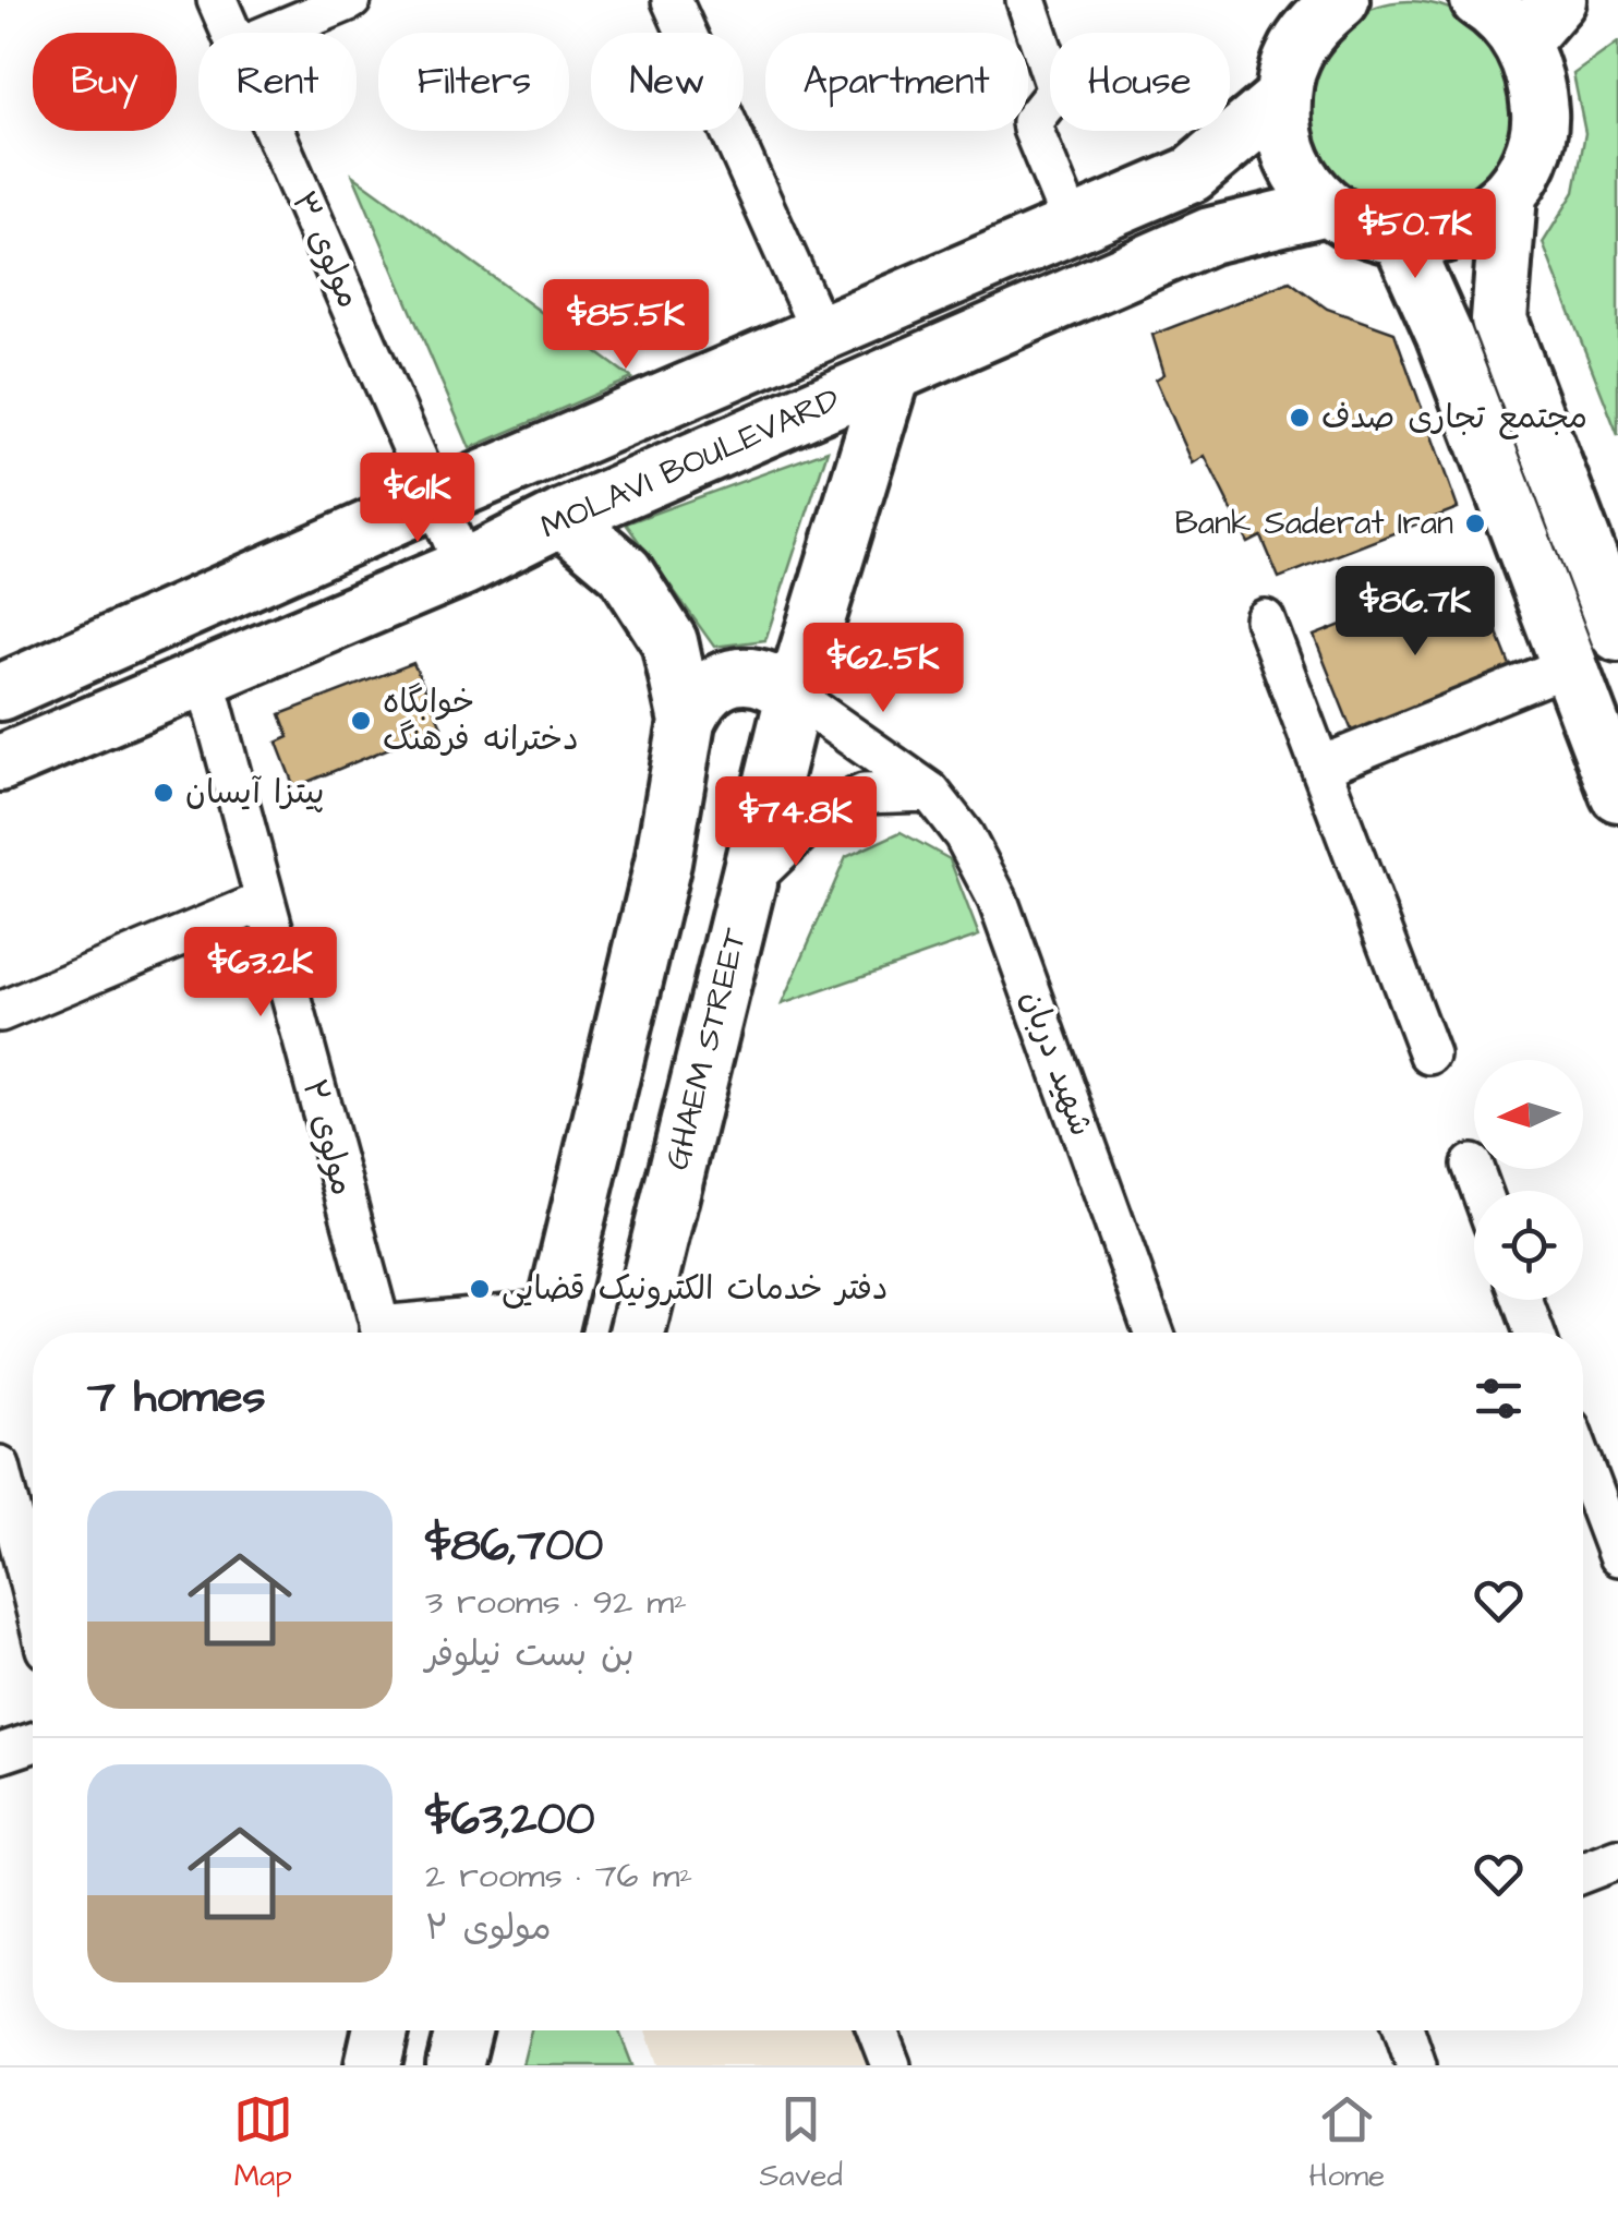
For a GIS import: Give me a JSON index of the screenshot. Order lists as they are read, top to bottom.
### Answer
{
  "streets": {
    "main road": ["MOLAVI BOULEVARD", "GHAEM STREET"],
    "street": ["مولوی ۳", "شهید دربان", "مولوی ۲"]
  },
  "crossings": [
    ["مولوی ۳", "MOLAVI BOULEVARD"],
    ["MOLAVI BOULEVARD", "GHAEM STREET"],
    ["MOLAVI BOULEVARD", "مولوی ۲"],
    ["GHAEM STREET", "شهید دربان"]
  ],
  "places": [
    "مجتمع تجاری صدف",
    "Bank Saderat Iran",
    "خوابگاه دخترانه فرهنگ",
    "پیتزا آیسان",
    "دفتر خدمات الکترونیک قضایی"
  ],
  "north": "left",
  "page": {
    "chip": [
      "Buy",
      "Rent",
      "Filters",
      "New",
      "Apartment",
      "House"
    ],
    "price": [
      "$50.7K",
      "$85.5K",
      "$61K",
      "$86.7K",
      "$62.5K",
      "$74.8K",
      "$63.2K"
    ],
    "heading": "7 homes",
    "list": [
      {
        "name": "$86,700",
        "note": "3 rooms · 92 m² · بن بست نیلوفر"
      },
      {
        "name": "$63,200",
        "note": "2 rooms · 76 m² · مولوی ۲"
      }
    ],
    "tabs": ["Map", "Saved", "Home"]
  }
}
